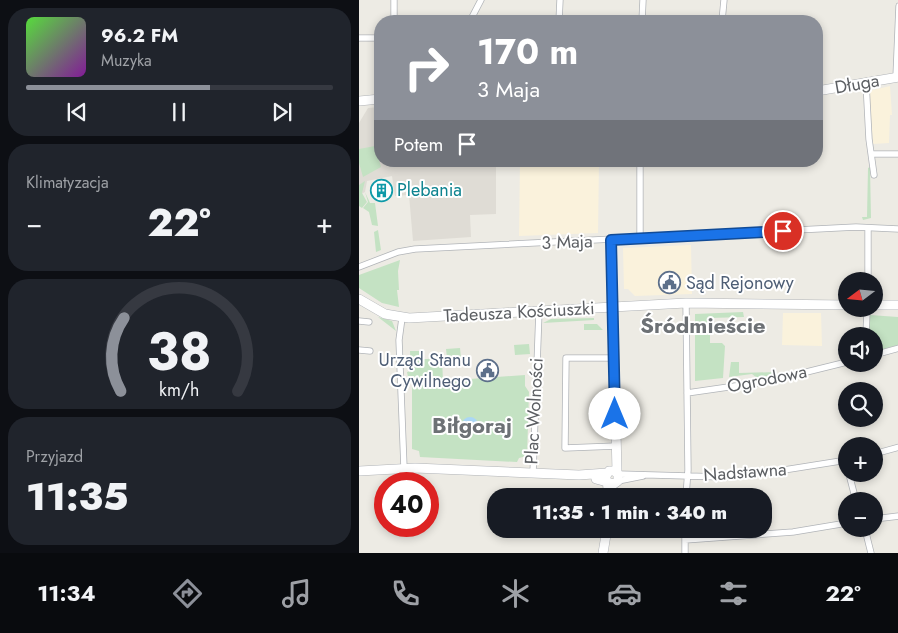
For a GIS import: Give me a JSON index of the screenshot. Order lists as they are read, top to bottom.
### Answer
{
  "streets": {
    "street": [
      "Długa",
      "3 Maja",
      "Tadeusza Kościuszki",
      "Ogrodowa",
      "Plac Wolności",
      "Nadstawna"
    ]
  },
  "crossings": [
    ["Tadeusza Kościuszki", "Plac Wolności"],
    ["Plac Wolności", "Nadstawna"]
  ],
  "districts": ["Śródmieście", "Biłgoraj"],
  "places": {
    "building": ["Plebania"],
    "public building": ["Sąd Rejonowy", "Urząd Stanu Cywilnego"]
  },
  "north": "left",
  "page": {
    "turn": ["170 m", "3 Maja"],
    "song": ["96.2 FM", "Muzyka"],
    "then": "Potem",
    "tile": [
      "Klimatyzacja",
      ["Przyjazd", "11:35"]
    ],
    "heat": ["−", "22°", "+"],
    "map_buttons": ["+", "−"],
    "limit": "40",
    "trip": "11:35 · 1 min · 340 m",
    "tabs": ["11:34", "22°"],
    "gauge": ["38", "km/h"]
  }
}
